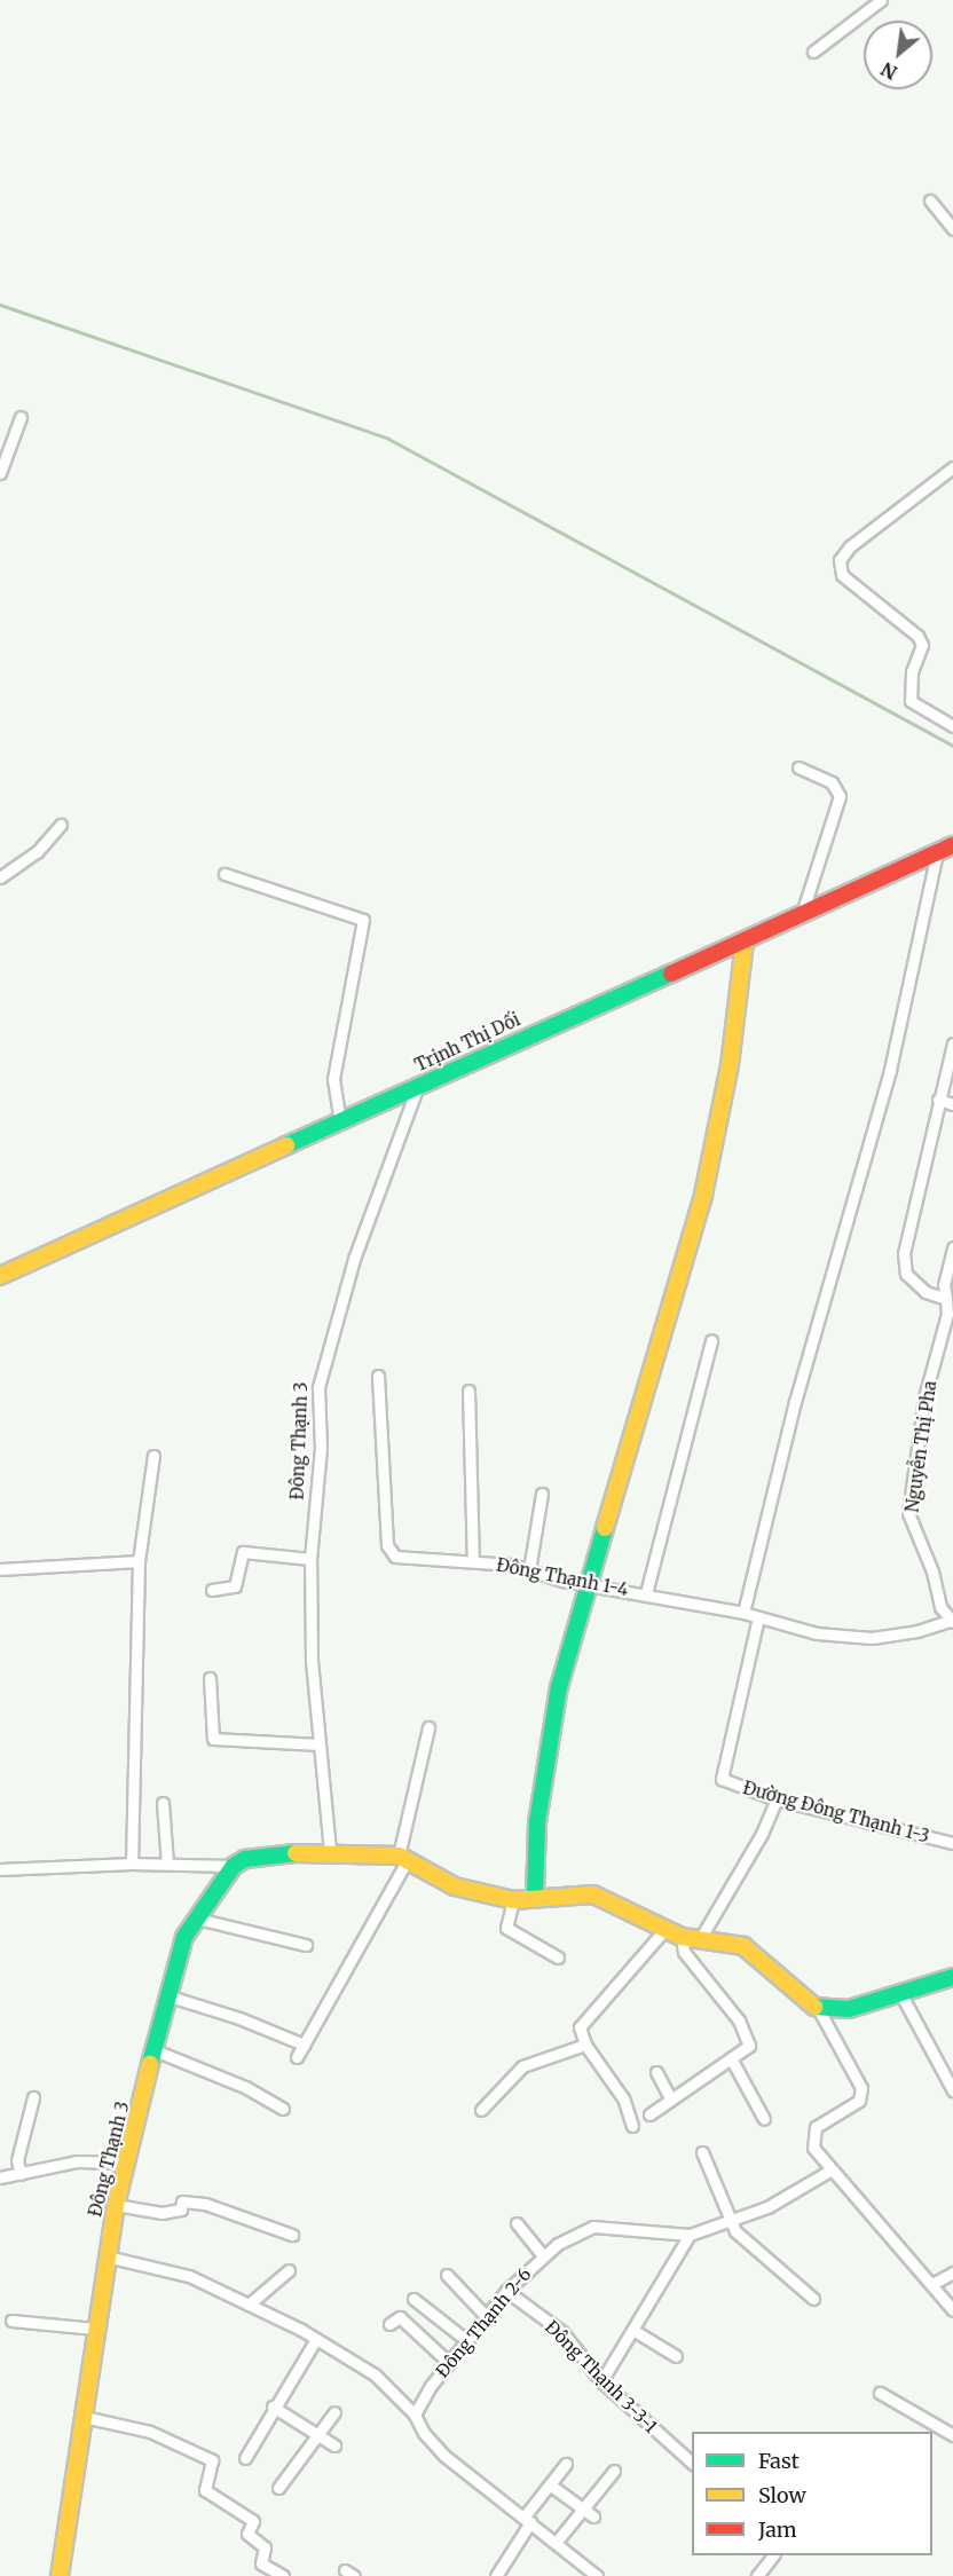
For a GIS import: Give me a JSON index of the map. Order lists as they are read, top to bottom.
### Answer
{
  "streets": {
    "street": [
      "Trịnh Thị Dối",
      "Đông Thạnh 3",
      "Nguyễn Thị Pha",
      "Đông Thạnh 1-4",
      "Đường Đông Thạnh 1-3",
      "Đông Thạnh 2-6",
      "Đông Thạnh 3-3-1"
    ]
  },
  "crossings": [
    ["Trịnh Thị Dối", "Đông Thạnh 3"],
    ["Nguyễn Thị Pha", "Đông Thạnh 1-4"],
    ["Đông Thạnh 1-4", "Đường Đông Thạnh 1-3"],
    ["Đông Thạnh 2-6", "Đông Thạnh 3-3-1"]
  ],
  "legend": ["Fast", "Slow", "Jam"],
  "north": "bottom left"
}
